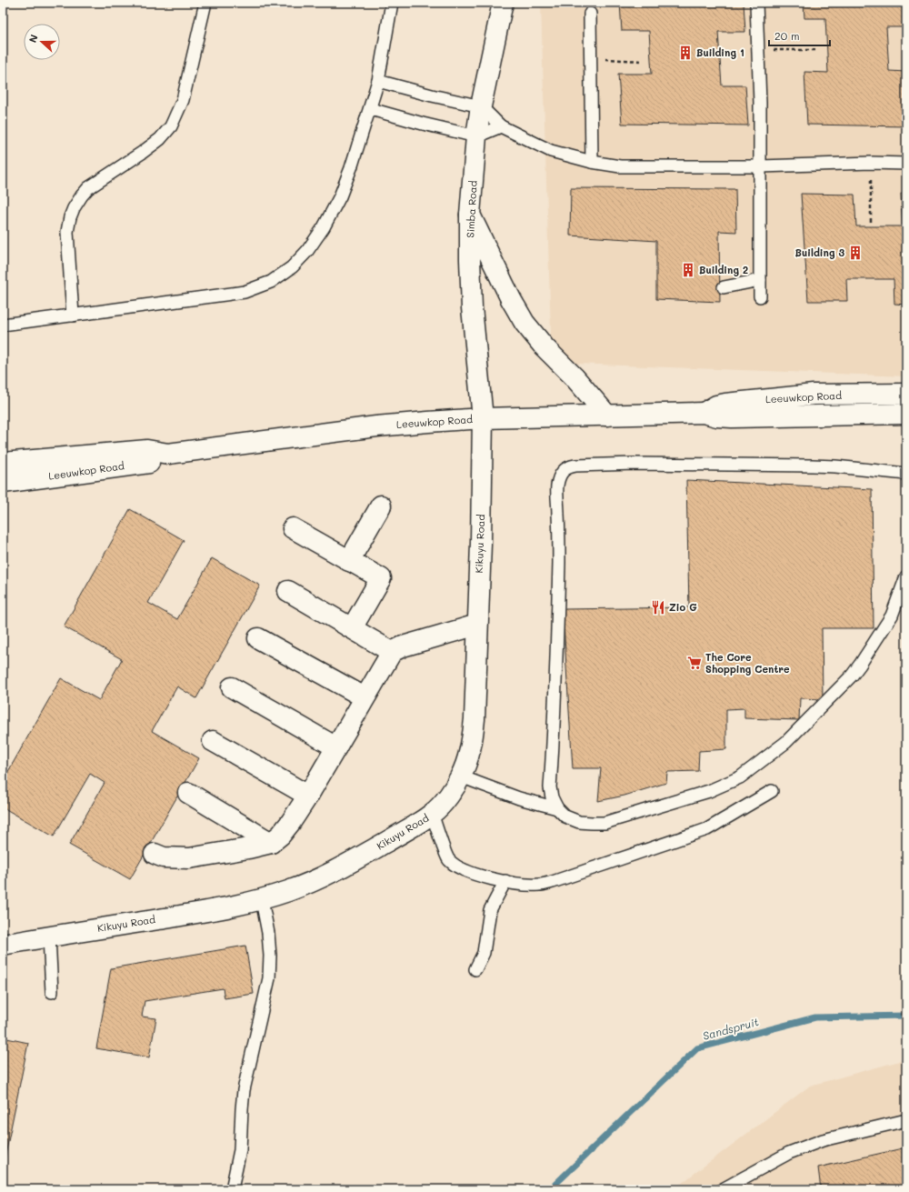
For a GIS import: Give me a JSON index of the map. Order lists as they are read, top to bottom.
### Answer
{
  "streets": {
    "street": ["Simba Road", "Leeuwkop Road", "Kikuyu Road"]
  },
  "crossings": [
    ["Simba Road", "Leeuwkop Road"],
    ["Simba Road", "Kikuyu Road"],
    ["Leeuwkop Road", "Kikuyu Road"]
  ],
  "water": ["Sandspruit"],
  "places": {
    "building": ["Building 1", "Building 3", "Building 2"],
    "restaurant": ["Zio G"],
    "supermarket": ["The Core Shopping Centre"]
  },
  "scale_bar": "20 m",
  "north": "left"
}
